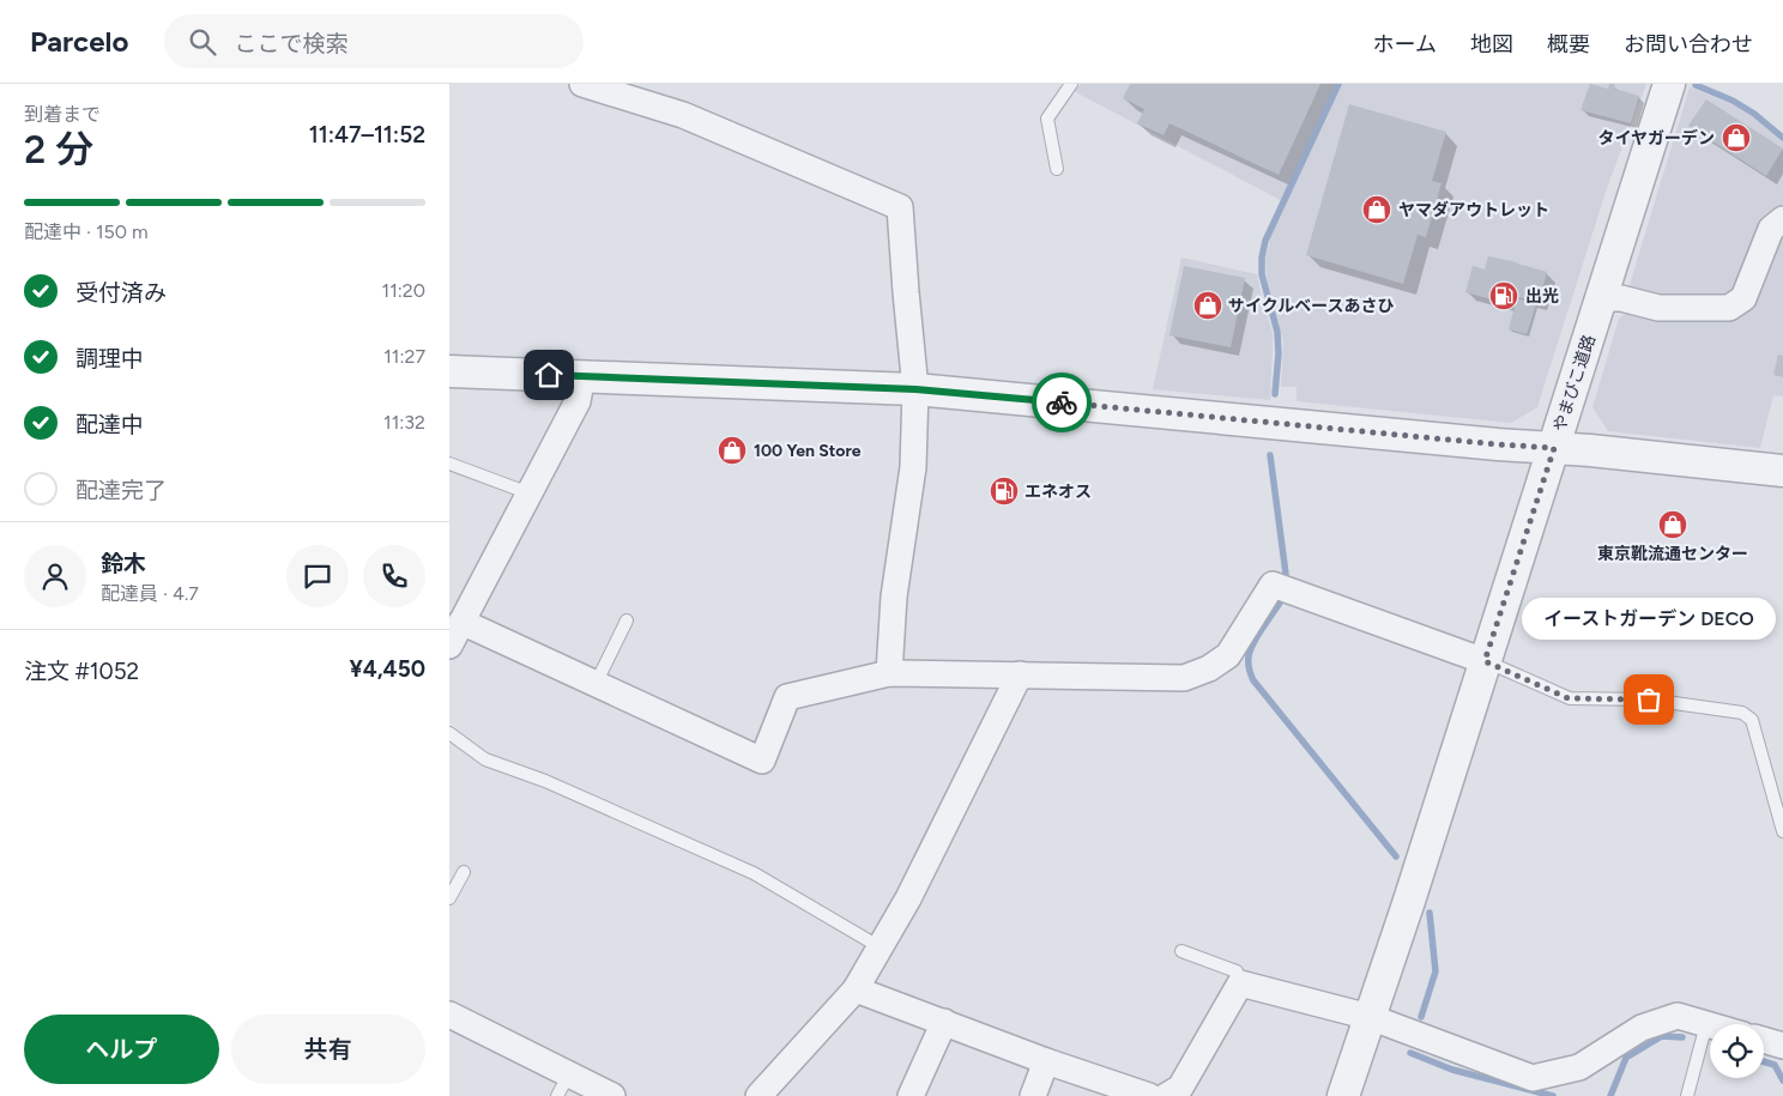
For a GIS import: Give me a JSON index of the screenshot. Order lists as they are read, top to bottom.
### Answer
{
  "streets": {
    "street": ["やまびこ道路"]
  },
  "places": {
    "shop": [
      "タイヤガーデン",
      "ヤマダアウトレット",
      "サイクルベースあさひ",
      "100 Yen Store",
      "東京靴流通センター"
    ],
    "fuel station": ["出光", "エネオス"],
    "other": ["イーストガーデン DECO"]
  },
  "page": {
    "header": "Parcelo",
    "search": "ここで検索",
    "nav": [
      "ホーム",
      "地図",
      "概要",
      "お問い合わせ"
    ],
    "heading": ["2 分", "到着まで", "11:47–11:52"],
    "panel": [
      "鈴木",
      "配達員 · 4.7",
      "注文 #1052",
      "¥4,450"
    ],
    "bar": "配達中 · 150 m",
    "list": [
      ["受付済み", "11:20"],
      ["調理中", "11:27"],
      ["配達中", "11:32"],
      "配達完了"
    ],
    "bubble": "イーストガーデン DECO",
    "buttons": ["ヘルプ", "共有"]
  }
}
